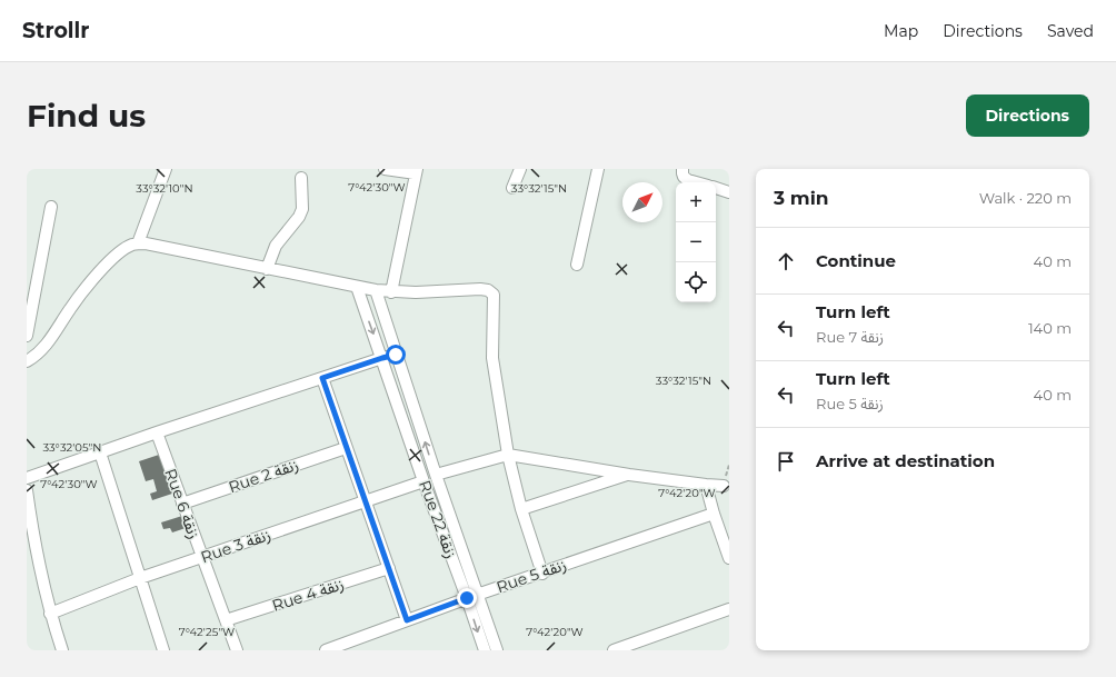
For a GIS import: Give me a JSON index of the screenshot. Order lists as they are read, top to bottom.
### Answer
{
  "streets": {
    "street": [
      "Rue 2 زنقة",
      "Rue 6 زنقة",
      "Rue 22 زنقة",
      "Rue 3 زنقة",
      "Rue 5 زنقة",
      "Rue 4 زنقة"
    ]
  },
  "crossings": [
    ["Rue 2 زنقة", "Rue 6 زنقة"],
    ["Rue 6 زنقة", "Rue 3 زنقة"],
    ["Rue 6 زنقة", "Rue 4 زنقة"],
    ["Rue 22 زنقة", "Rue 3 زنقة"],
    ["Rue 22 زنقة", "Rue 5 زنقة"]
  ],
  "north": "top right",
  "page": {
    "header": "Strollr",
    "nav": ["Map", "Directions", "Saved"],
    "buttons": "Directions",
    "title": "Find us",
    "heading": ["3 min", "Walk · 220 m"],
    "map_buttons": ["+", "−"],
    "list": [
      ["Continue", "40 m"],
      ["Turn left", "Rue 7 زنقة", "140 m"],
      ["Turn left", "Rue 5 زنقة", "40 m"],
      "Arrive at destination"
    ]
  },
  "coordinates": [
    "7°42'30\"W",
    "33°32'10\"N",
    "33°32'15\"N",
    "33°32'05\"N",
    "7°42'20\"W",
    "7°42'25\"W"
  ]
}
